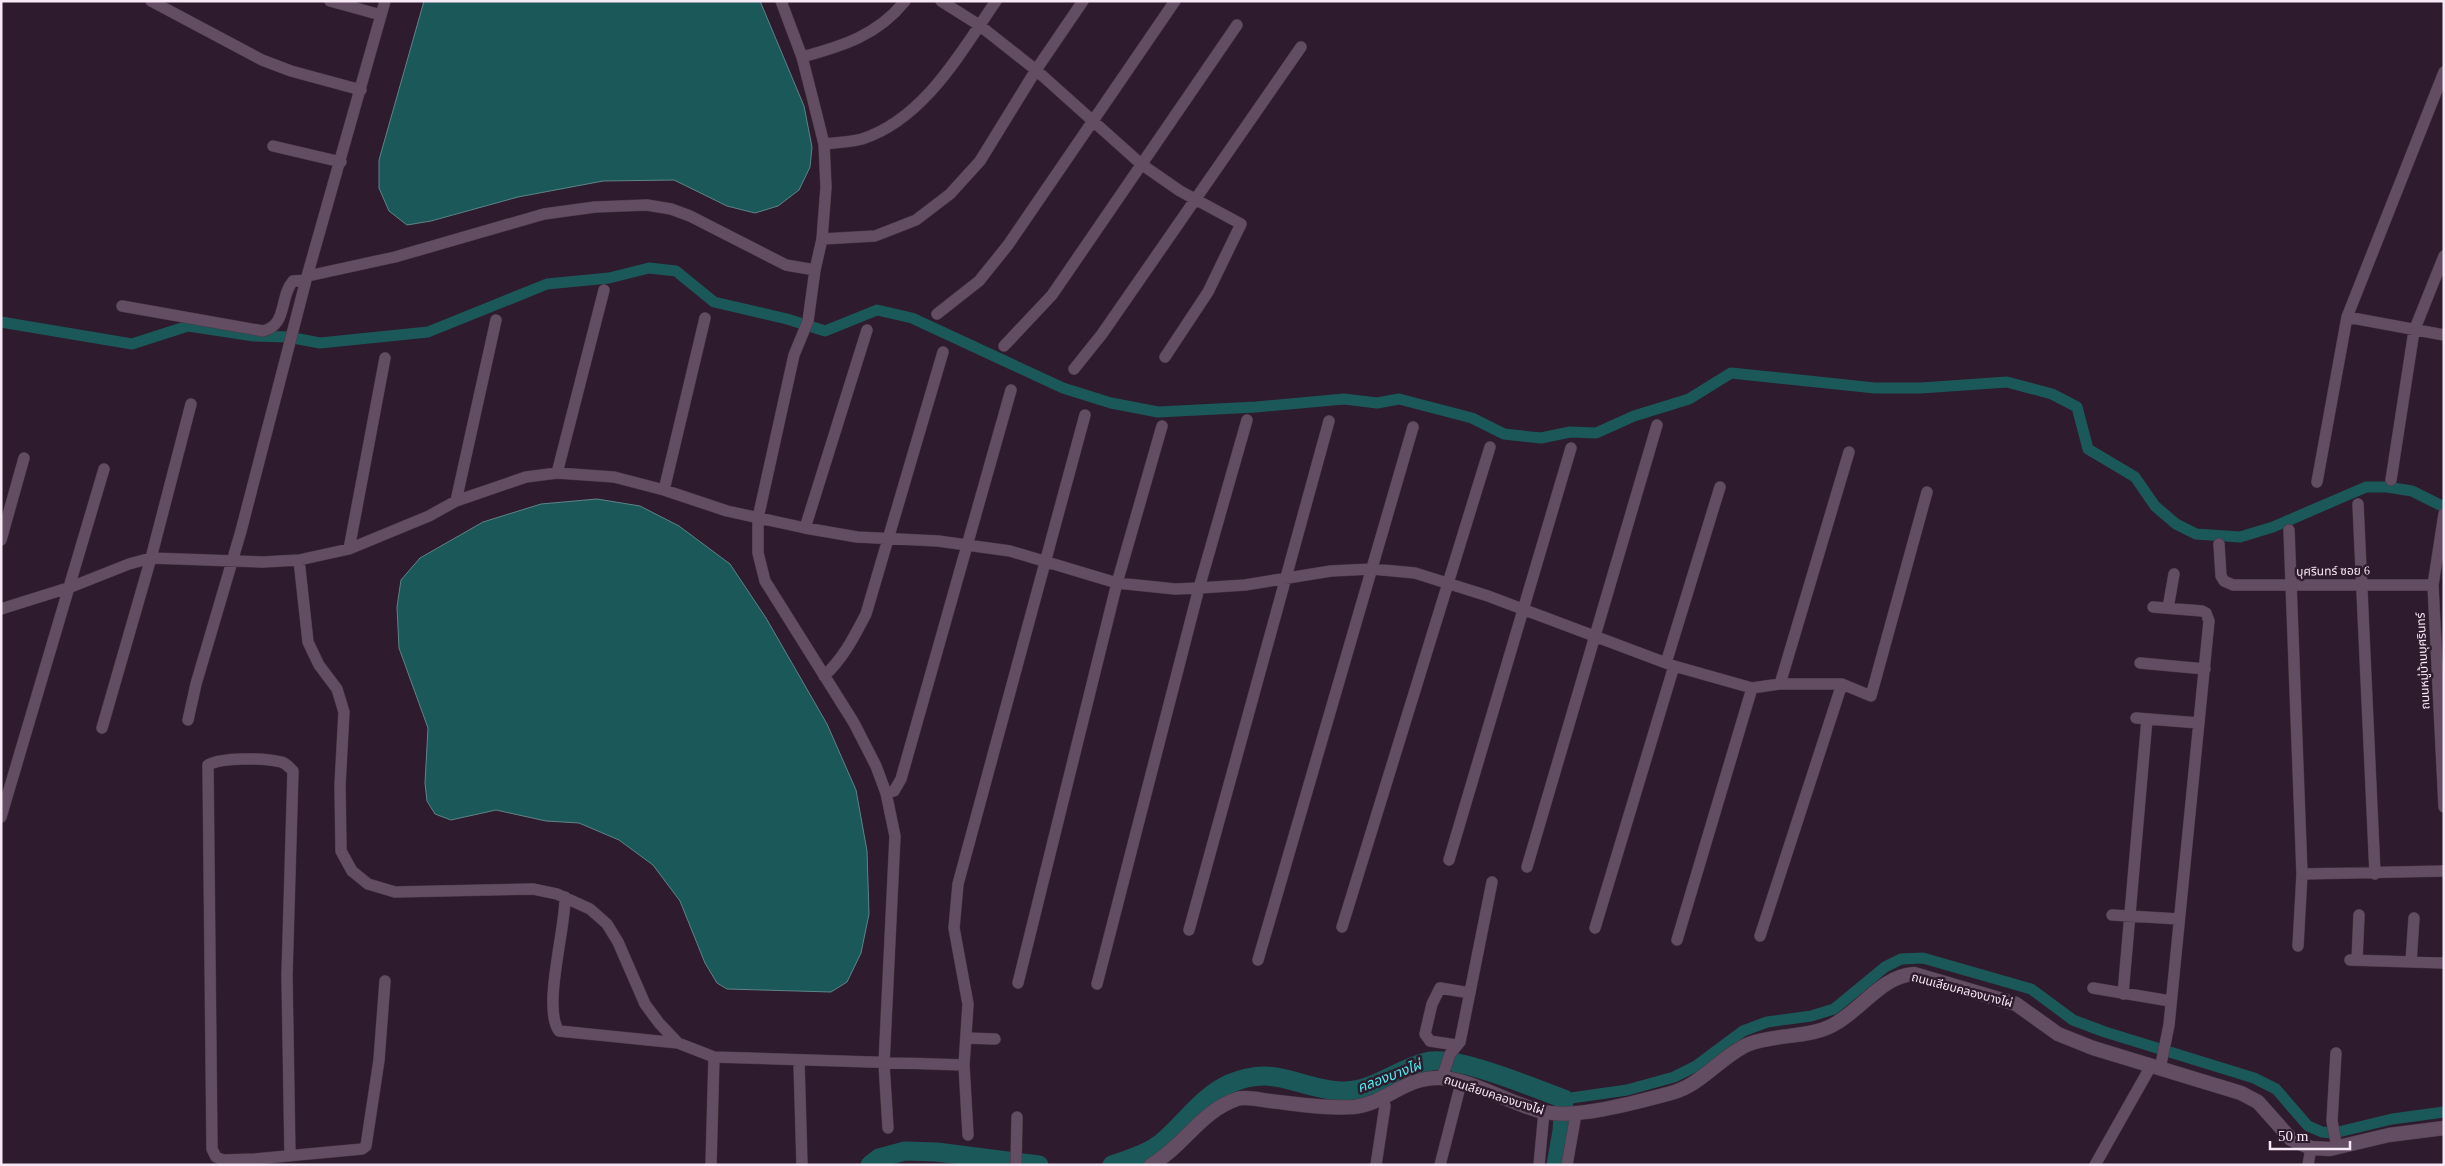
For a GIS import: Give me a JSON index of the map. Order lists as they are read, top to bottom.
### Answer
{
  "streets": {
    "street": ["บุศรินทร์ ซอย 6", "ถนนหมู่บ้านบุศรินทร์", "ถนนเลียบคลองบางไผ่"]
  },
  "crossings": [
    ["บุศรินทร์ ซอย 6", "ถนนหมู่บ้านบุศรินทร์"]
  ],
  "water": ["คลองบางไผ่"],
  "scale_bar": "50 m"
}
